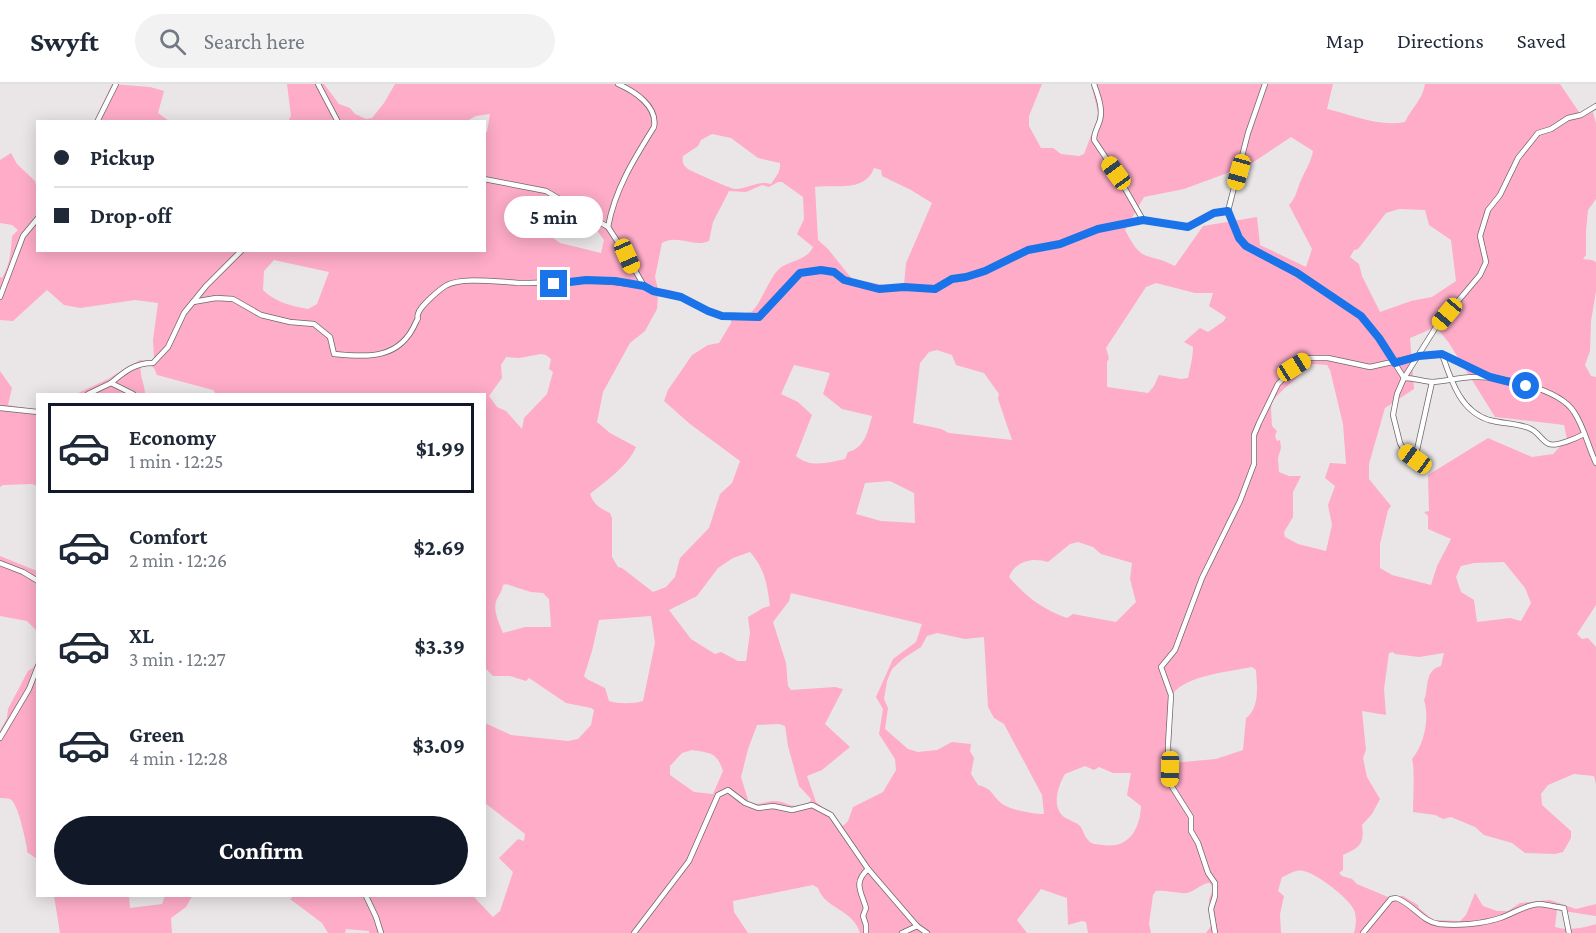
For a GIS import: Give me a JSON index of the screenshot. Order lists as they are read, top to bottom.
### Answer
{
  "page": {
    "header": "Swyft",
    "search": "Search here",
    "nav": ["Map", "Directions", "Saved"],
    "banner": ["Pickup", "Drop-off"],
    "bubble": "5 min",
    "list": [
      {
        "name": "Economy",
        "note": "1 min · 12:25",
        "value": "$1.99"
      },
      {
        "name": "Comfort",
        "note": "2 min · 12:26",
        "value": "$2.69"
      },
      {
        "name": "XL",
        "note": "3 min · 12:27",
        "value": "$3.39"
      },
      {
        "name": "Green",
        "note": "4 min · 12:28",
        "value": "$3.09"
      }
    ],
    "buttons": "Confirm"
  }
}
